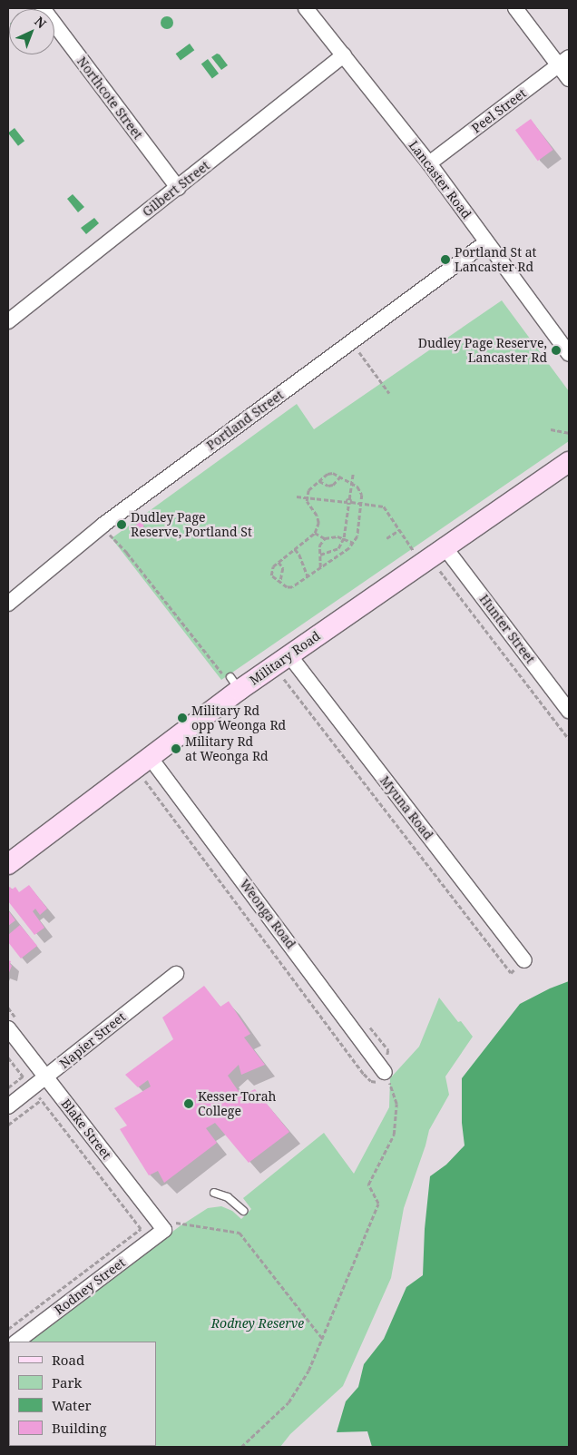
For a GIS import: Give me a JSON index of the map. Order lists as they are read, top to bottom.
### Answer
{
  "streets": {
    "street": [
      "Northcote Street",
      "Peel Street",
      "Lancaster Road",
      "Gilbert Street",
      "Portland Street",
      "Hunter Street",
      "Military Road",
      "Myuna Road",
      "Weonga Road",
      "Napier Street",
      "Blake Street",
      "Rodney Street"
    ]
  },
  "crossings": [
    ["Northcote Street", "Gilbert Street"],
    ["Peel Street", "Lancaster Road"],
    ["Lancaster Road", "Gilbert Street"],
    ["Lancaster Road", "Portland Street"],
    ["Hunter Street", "Military Road"],
    ["Military Road", "Myuna Road"],
    ["Military Road", "Weonga Road"],
    ["Napier Street", "Blake Street"],
    ["Blake Street", "Rodney Street"]
  ],
  "parks": ["Rodney Reserve"],
  "places": [
    "Portland St at Lancaster Rd",
    "Dudley Page Reserve, Lancaster Rd",
    "Dudley Page Reserve, Portland St",
    "Military Rd opp Weonga Rd",
    "Military Rd at Weonga Rd",
    "Kesser Torah College"
  ],
  "legend": [
    "Road",
    "Park",
    "Water",
    "Building"
  ],
  "north": "top right"
}
